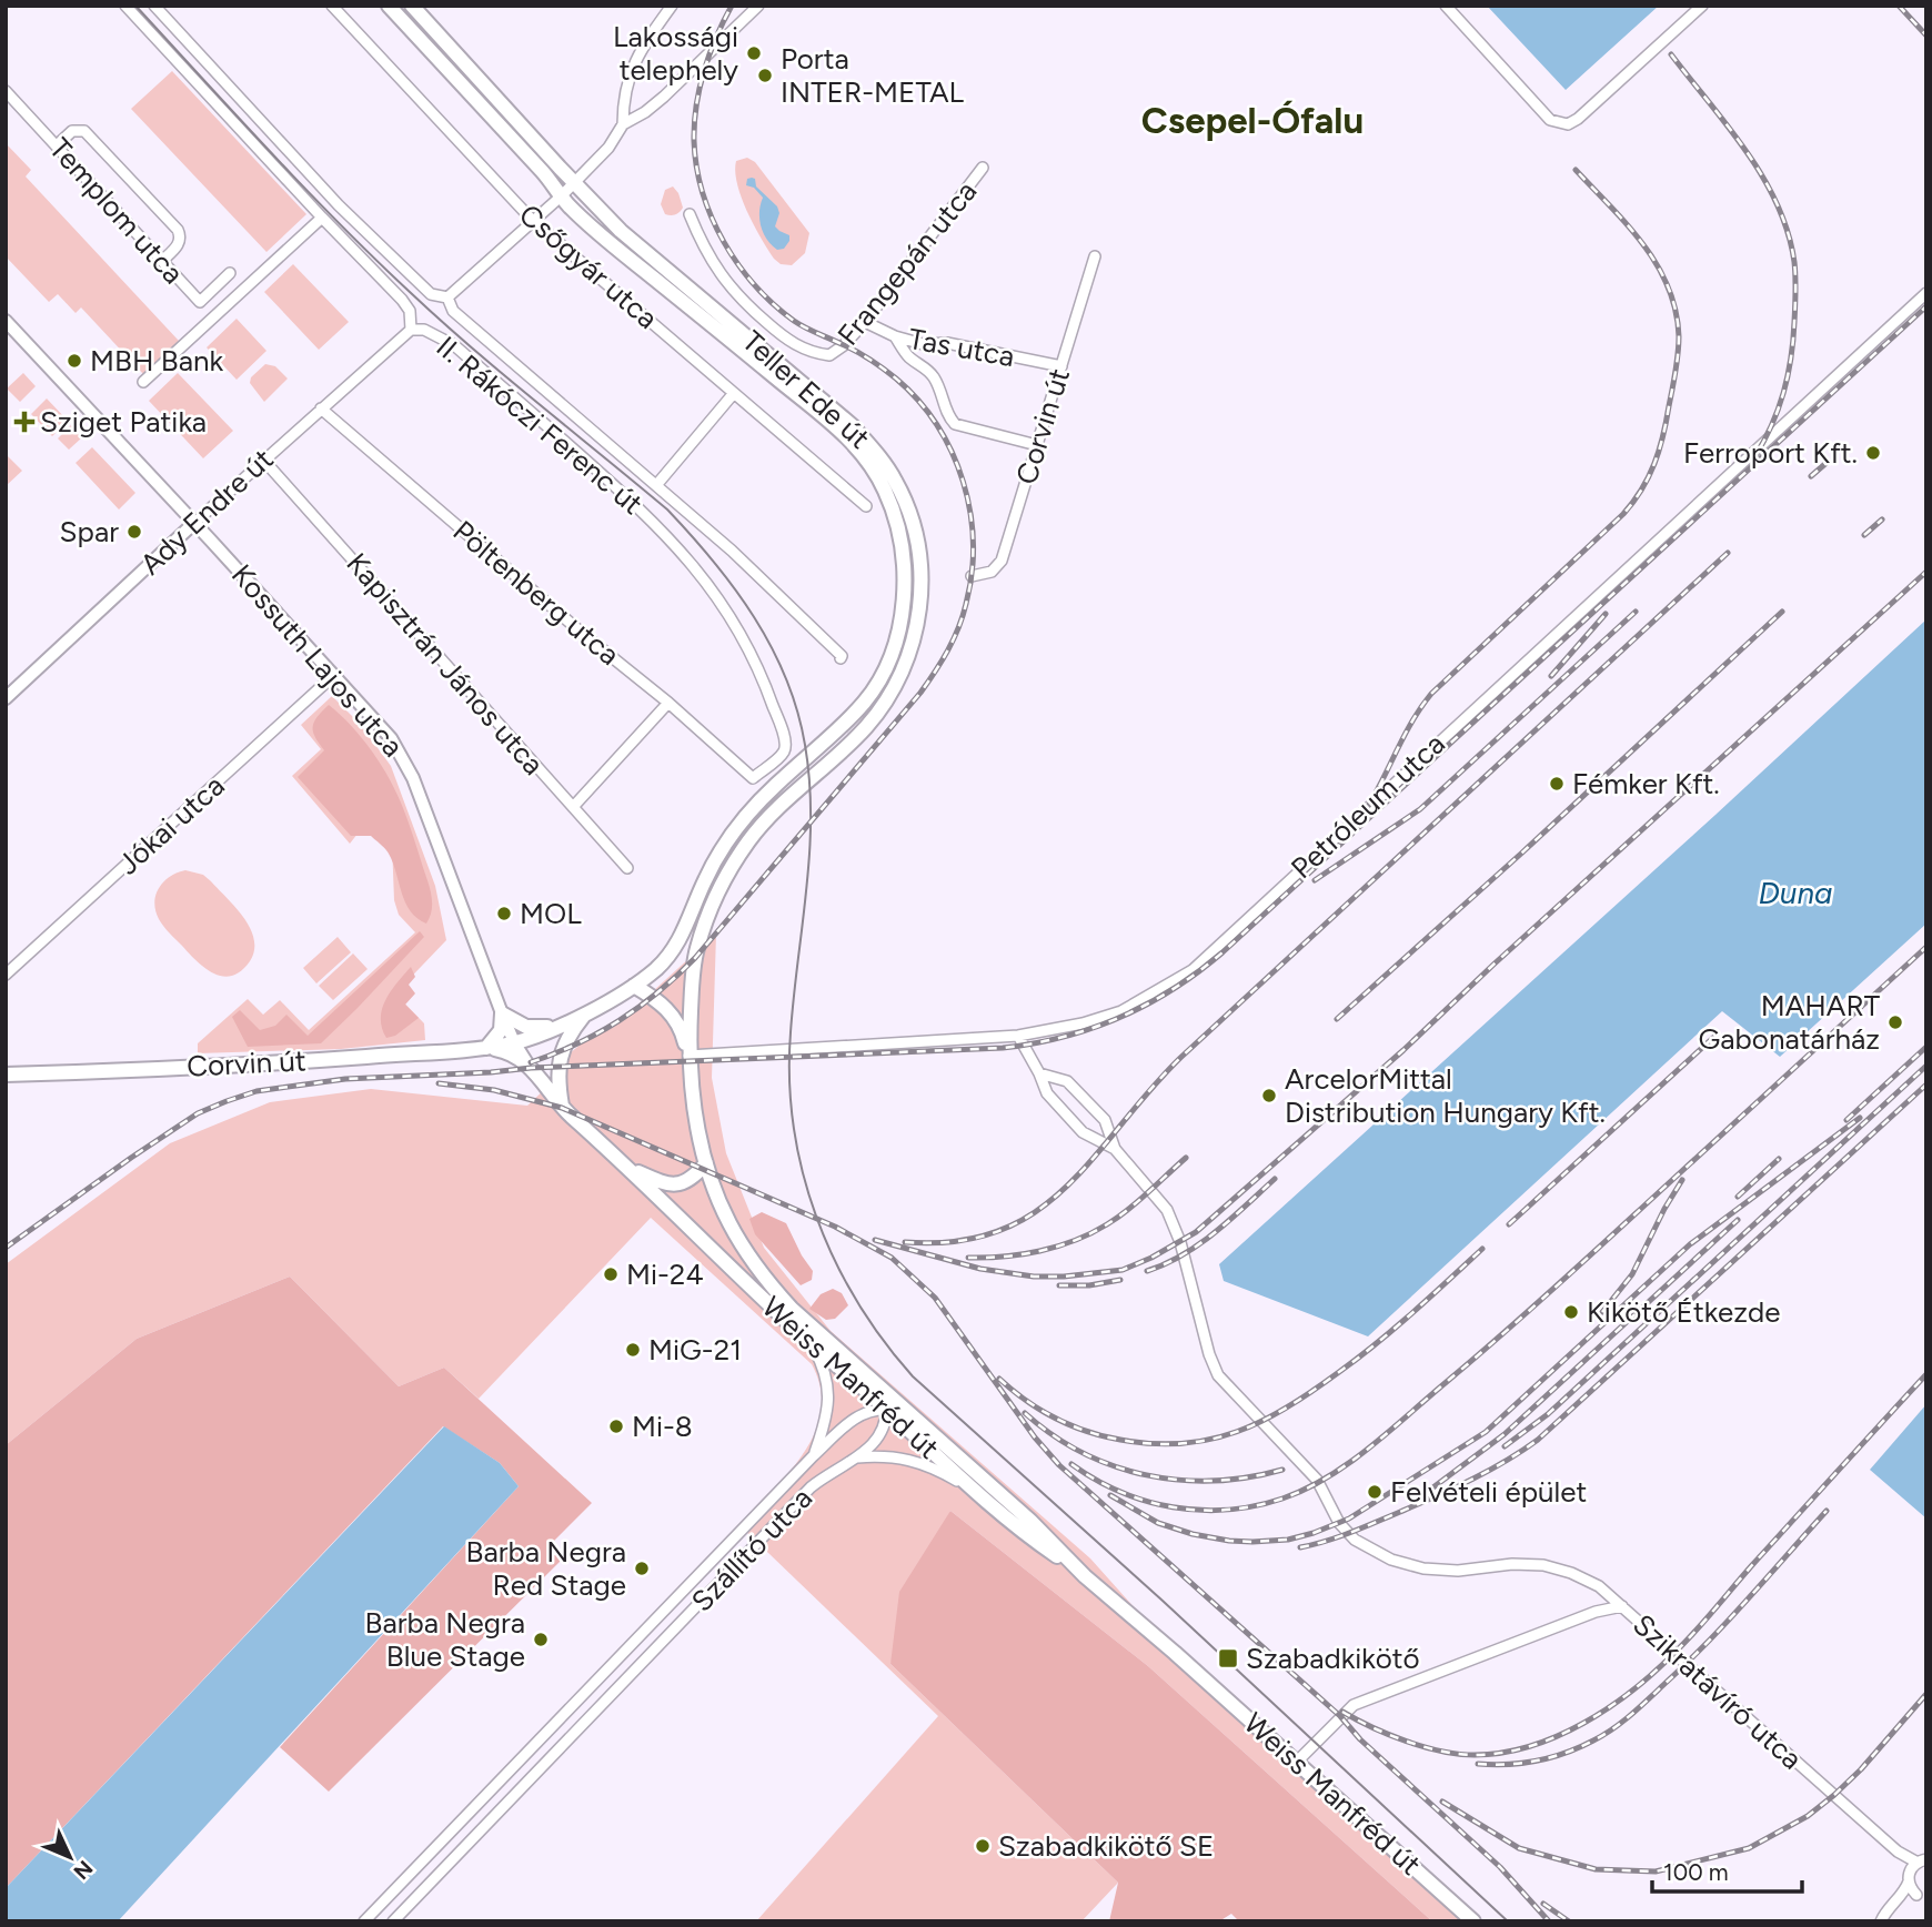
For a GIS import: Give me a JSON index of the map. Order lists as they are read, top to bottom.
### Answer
{
  "streets": {
    "main road": ["Teller Ede út", "Corvin út", "Weiss Manfréd út"],
    "street": [
      "Templom utca",
      "Frangepán utca",
      "Csőgyár utca",
      "Tas utca",
      "II. Rákóczi Ferenc út",
      "Ady Endre út",
      "Pöltenberg utca",
      "Kossuth Lajos utca",
      "Kapisztrán János utca",
      "Petróleum utca",
      "Jókai utca",
      "Szállító utca",
      "Szikratávíró utca"
    ]
  },
  "crossings": [
    ["Frangepán utca", "Tas utca"],
    ["Tas utca", "Corvin út"],
    ["Teller Ede út", "Petróleum utca"],
    ["Teller Ede út", "Weiss Manfréd út"],
    ["II. Rákóczi Ferenc út", "Ady Endre út"],
    ["II. Rákóczi Ferenc út", "Pöltenberg utca"],
    ["Corvin út", "Kossuth Lajos utca"],
    ["Ady Endre út", "Pöltenberg utca"],
    ["Ady Endre út", "Kossuth Lajos utca"],
    ["Ady Endre út", "Kapisztrán János utca"],
    ["Kossuth Lajos utca", "Jókai utca"],
    ["Kossuth Lajos utca", "Weiss Manfréd út"],
    ["Petróleum utca", "Weiss Manfréd út"],
    ["Weiss Manfréd út", "Szállító utca"],
    ["Weiss Manfréd út", "Szikratávíró utca"]
  ],
  "districts": ["Csepel-Ófalu"],
  "water": ["Duna"],
  "places": {
    "other": [
      "Lakossági telephely",
      "Porta INTER-METAL",
      "MBH Bank",
      "Ferroport Kft.",
      "Spar",
      "Fémker Kft.",
      "MOL",
      "MAHART Gabonatárház",
      "ArcelorMittal Distribution Hungary Kft.",
      "Mi-24",
      "Kikötő Étkezde",
      "MiG-21",
      "Mi-8",
      "Felvételi épület",
      "Barba Negra Red Stage",
      "Barba Negra Blue Stage",
      "Szabadkikötő SE"
    ],
    "health": ["Sziget Patika"],
    "transit": ["Szabadkikötő"]
  },
  "scale_bar": "100 m",
  "north": "bottom right"
}
